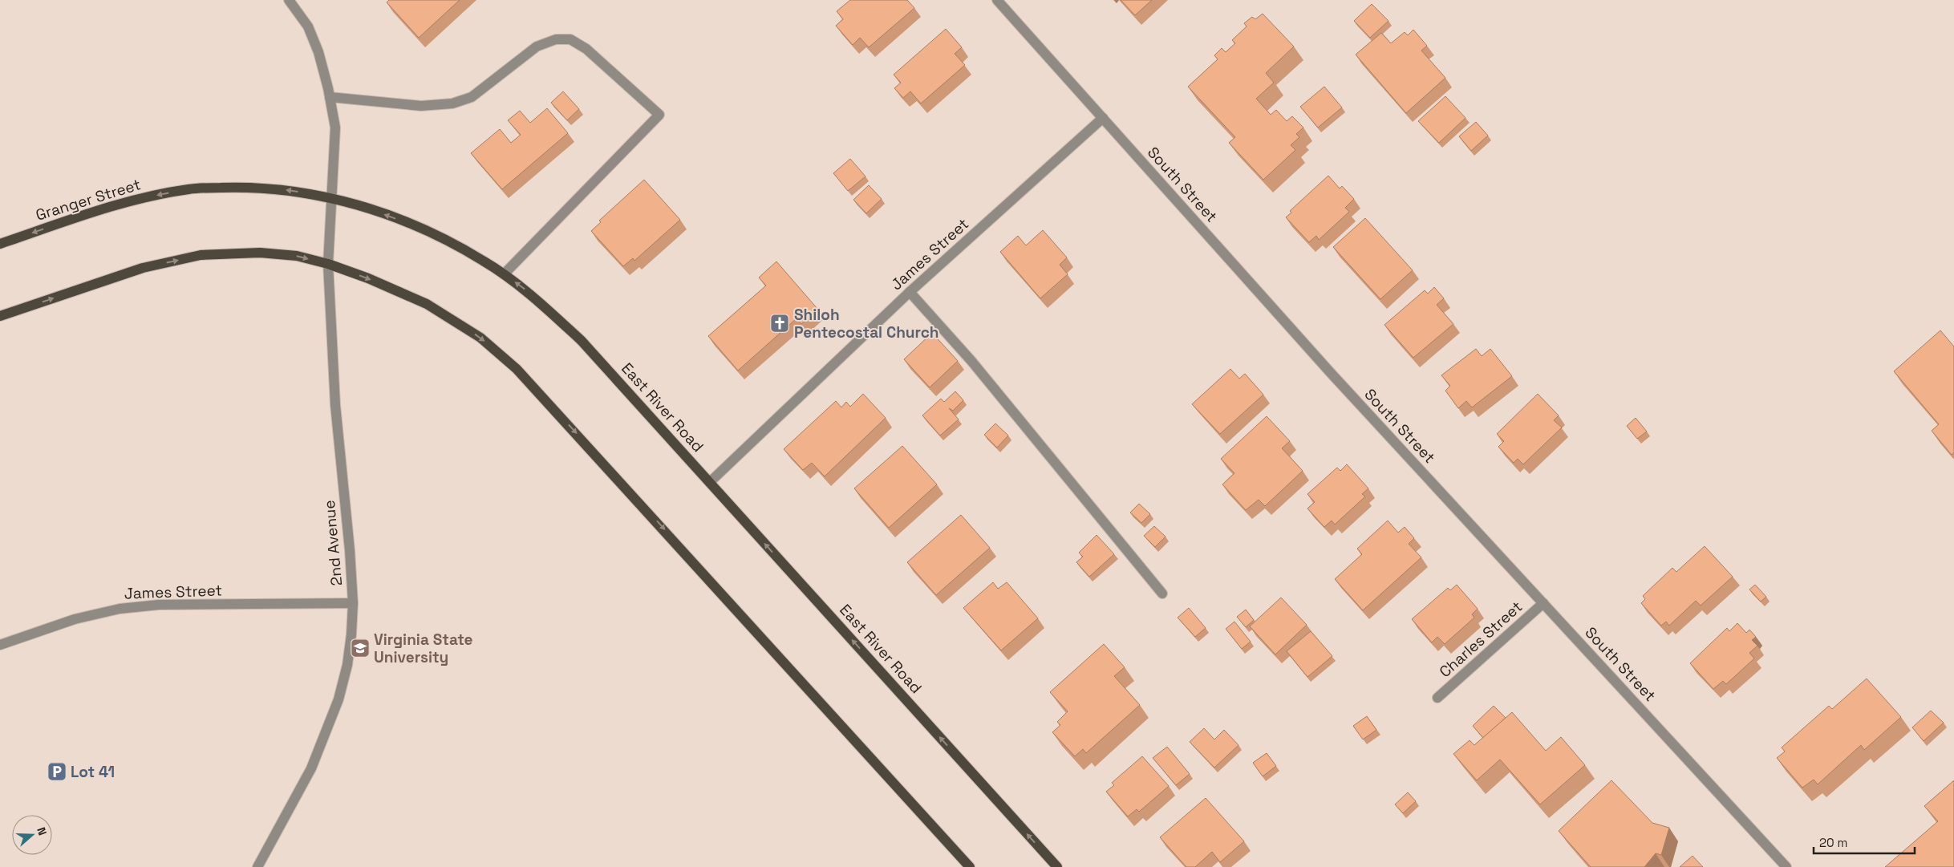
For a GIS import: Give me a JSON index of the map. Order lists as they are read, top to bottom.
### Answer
{
  "streets": {
    "main road": ["Granger Street", "East River Road"],
    "street": [
      "South Street",
      "James Street",
      "2nd Avenue",
      "Charles Street"
    ]
  },
  "crossings": [
    ["South Street", "James Street"],
    ["South Street", "Charles Street"],
    ["Granger Street", "East River Road"],
    ["Granger Street", "2nd Avenue"],
    ["James Street", "East River Road"],
    ["James Street", "2nd Avenue"],
    ["East River Road", "2nd Avenue"]
  ],
  "places": {
    "church": ["Shiloh Pentecostal Church"],
    "school or university": ["Virginia State University"],
    "parking": ["Lot 41"]
  },
  "scale_bar": "20 m",
  "north": "right"
}
